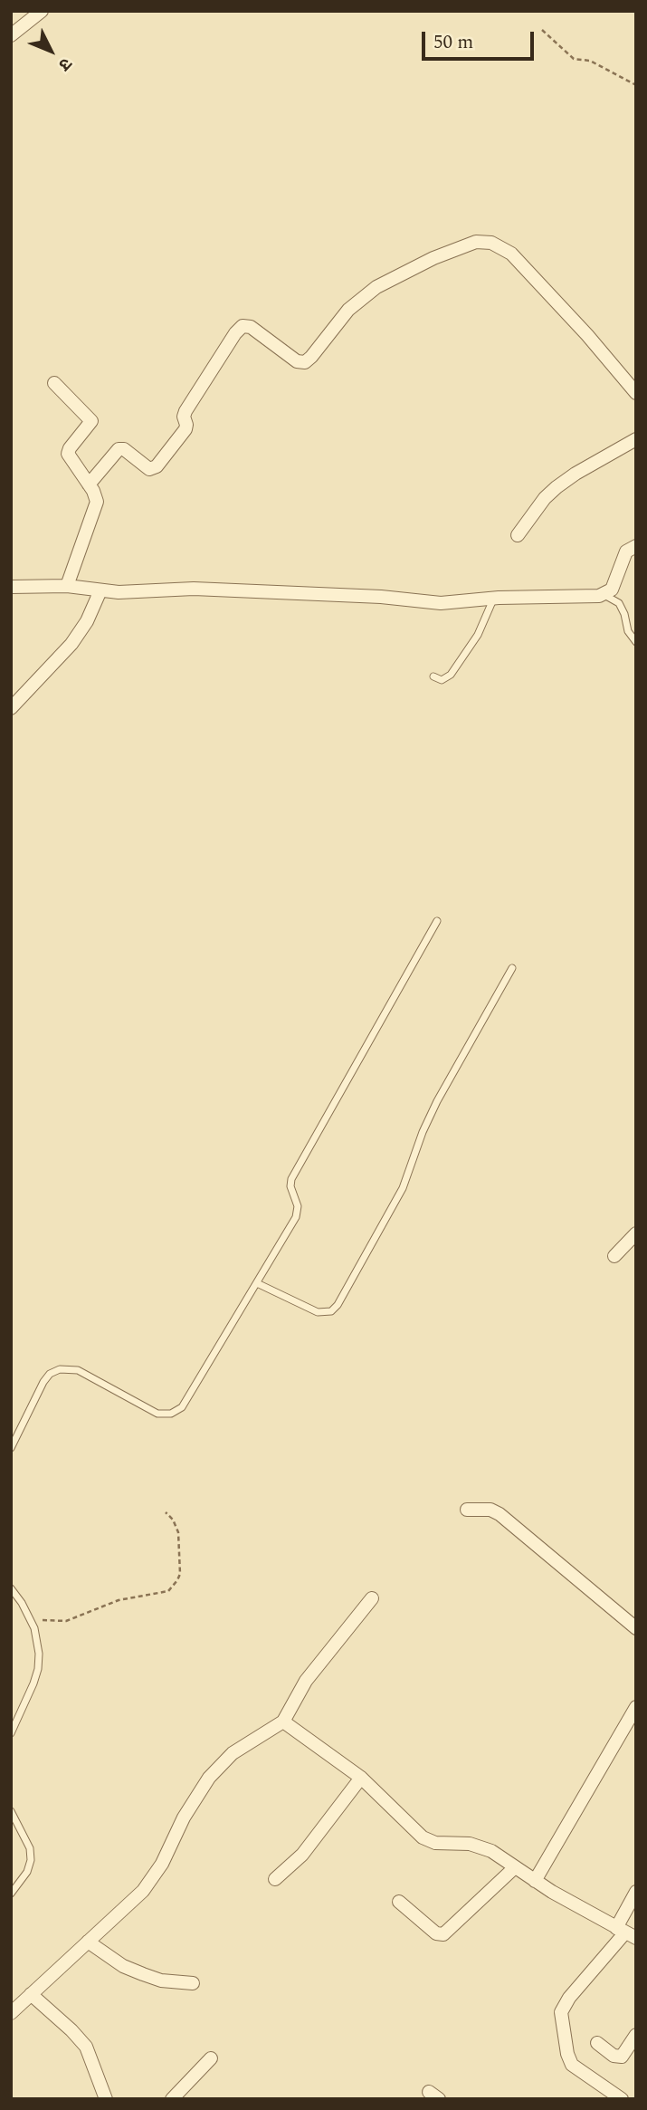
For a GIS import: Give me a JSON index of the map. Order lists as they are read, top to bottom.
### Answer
{
  "scale_bar": "50 m",
  "north": "bottom right"
}
